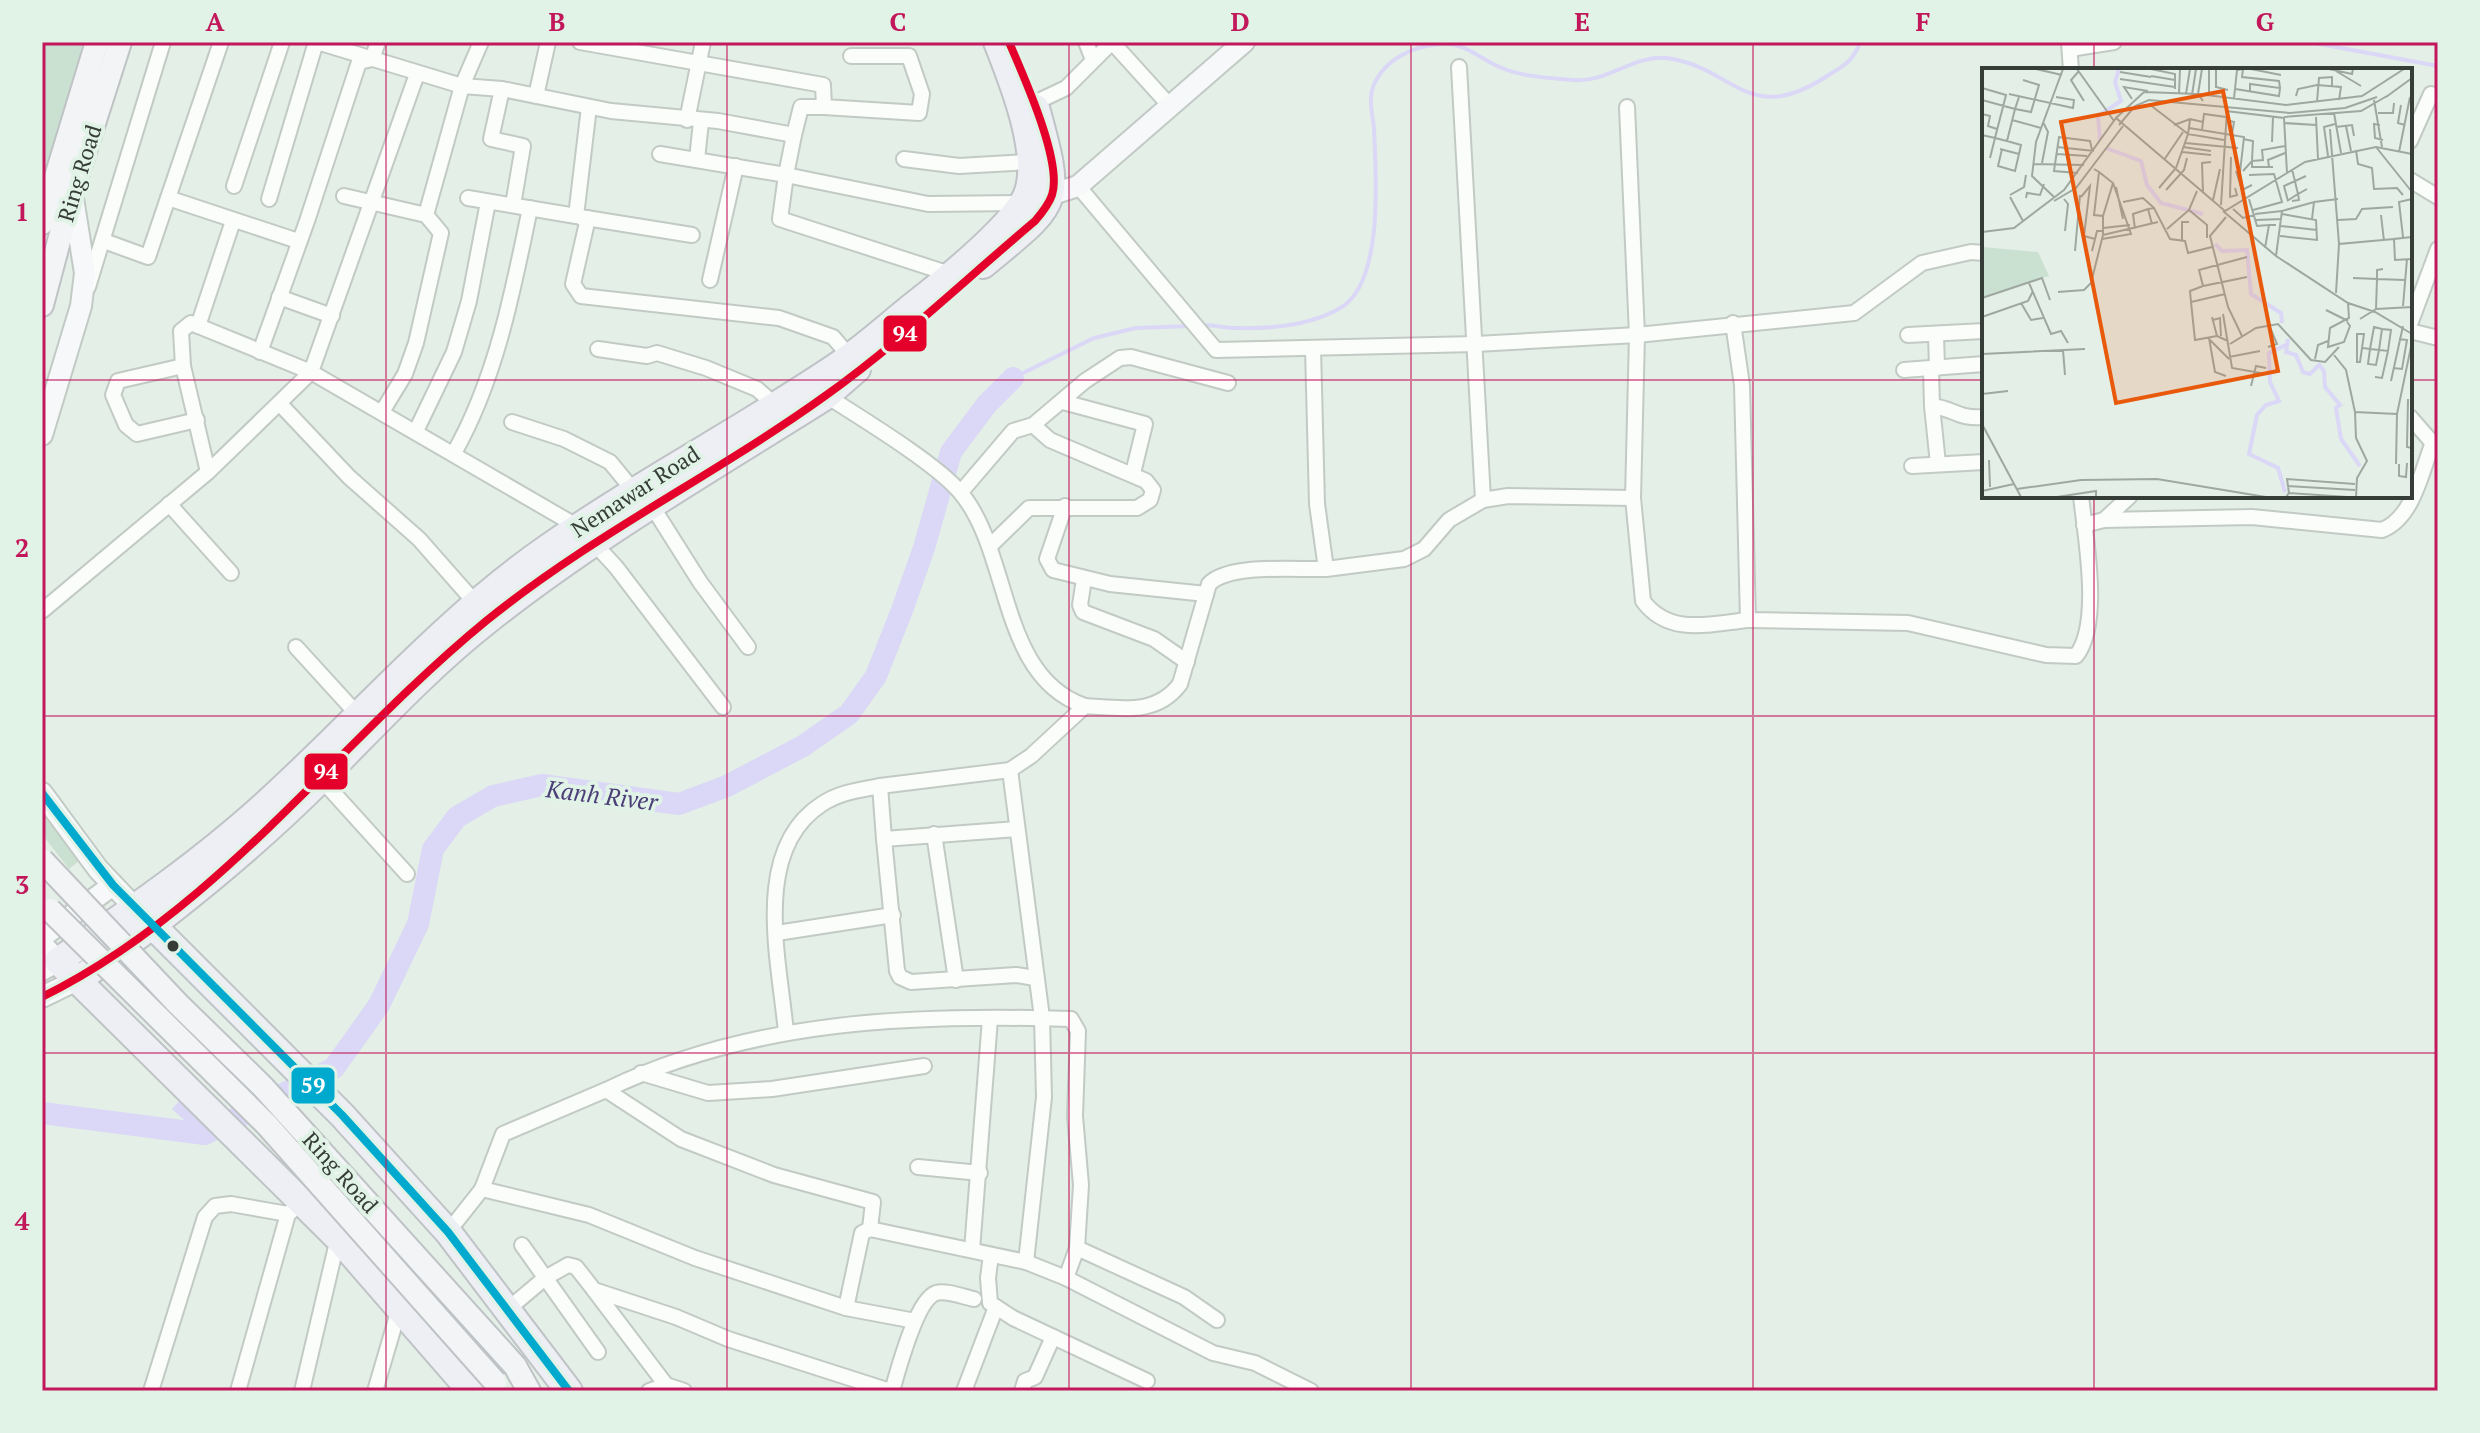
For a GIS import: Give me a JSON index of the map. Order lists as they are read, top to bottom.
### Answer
{
  "streets": {
    "highway": ["Nemawar Road"],
    "main road": ["Ring Road"]
  },
  "water": ["Kanh River"],
  "lines": ["transit line 94", "transit line 59"],
  "grid": {
    "columns": [
      "A",
      "B",
      "C",
      "D",
      "E",
      "F",
      "G"
    ],
    "rows": [
      "1",
      "2",
      "3",
      "4"
    ]
  }
}
